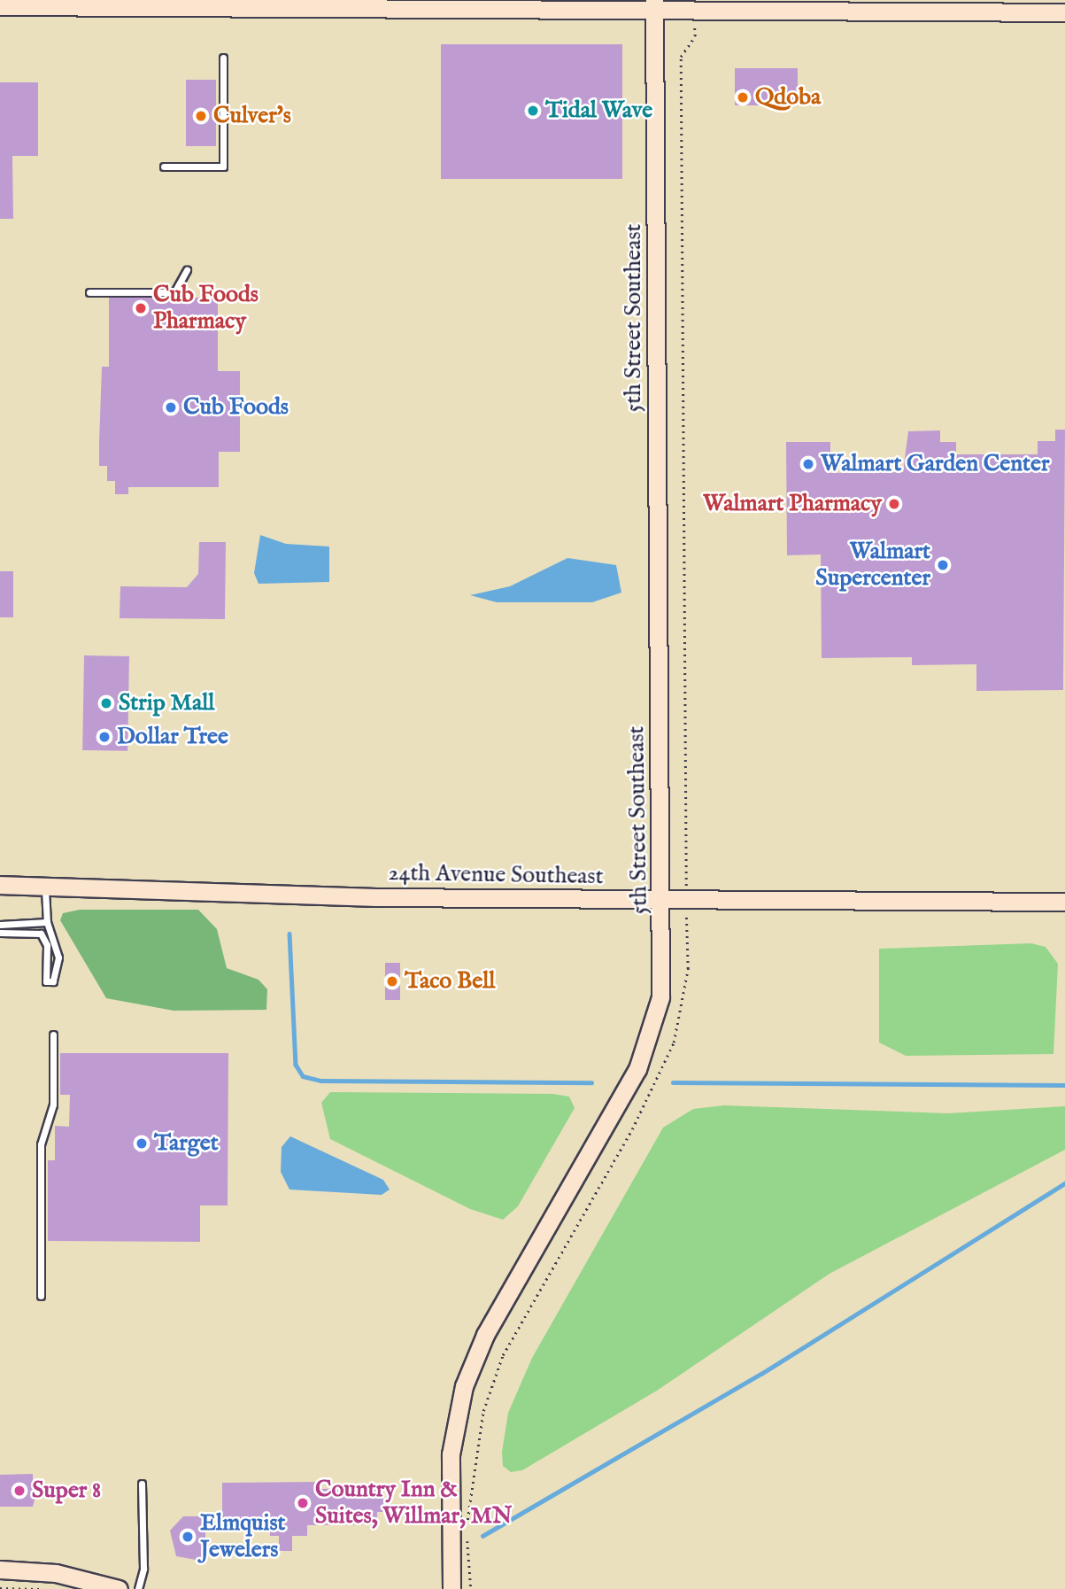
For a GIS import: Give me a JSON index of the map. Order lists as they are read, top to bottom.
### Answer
{
  "streets": {
    "street": ["5th Street Southeast", "24th Avenue Southeast"]
  },
  "crossings": [
    ["5th Street Southeast", "24th Avenue Southeast"]
  ],
  "places": [
    "Qdoba",
    "Tidal Wave",
    "Culver's",
    "Cub Foods Pharmacy",
    "Cub Foods",
    "Walmart Garden Center",
    "Walmart Pharmacy",
    "Walmart Supercenter",
    "Strip Mall",
    "Dollar Tree",
    "Taco Bell",
    "Target",
    "Super 8",
    "Country Inn & Suites, Willmar, MN",
    "Elmquist Jewelers"
  ]
}
